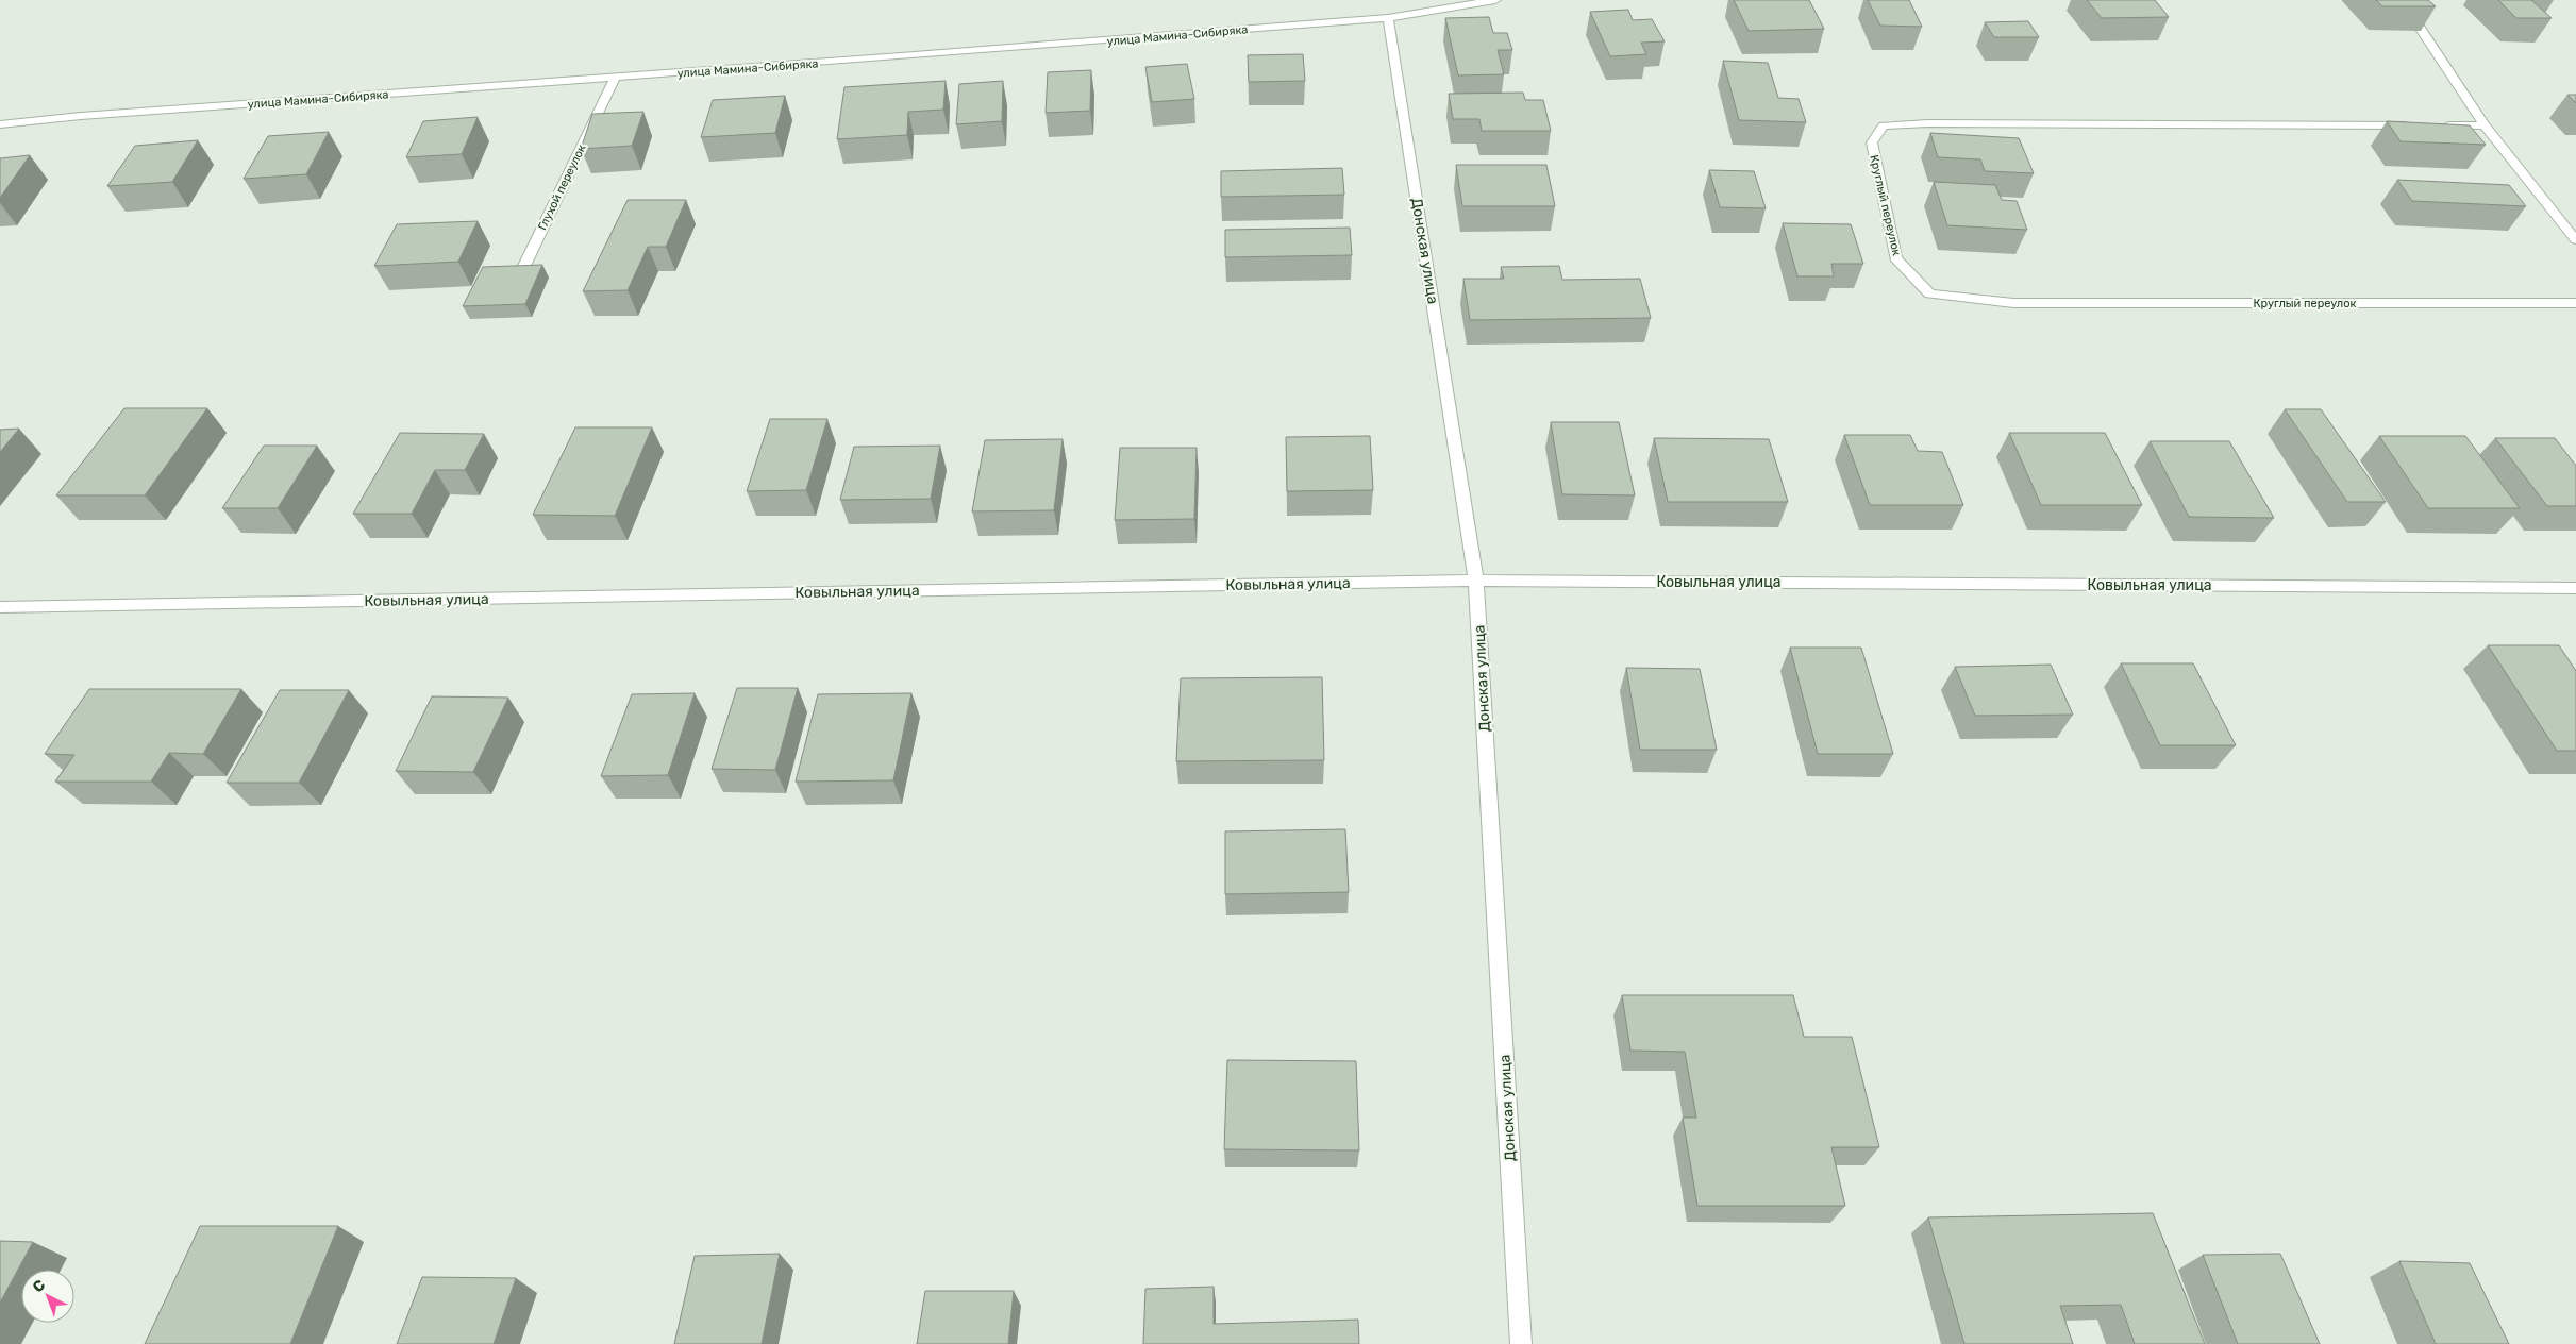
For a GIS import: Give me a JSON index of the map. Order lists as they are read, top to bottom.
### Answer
{
  "streets": {
    "street": [
      "улица Мамина-Сибиряка",
      "Глухой переулок",
      "Круглый переулок",
      "Донская улица",
      "Ковыльная улица"
    ]
  },
  "crossings": [
    ["улица Мамина-Сибиряка", "Глухой переулок"],
    ["улица Мамина-Сибиряка", "Донская улица"],
    ["Донская улица", "Ковыльная улица"]
  ],
  "north": "top left"
}
